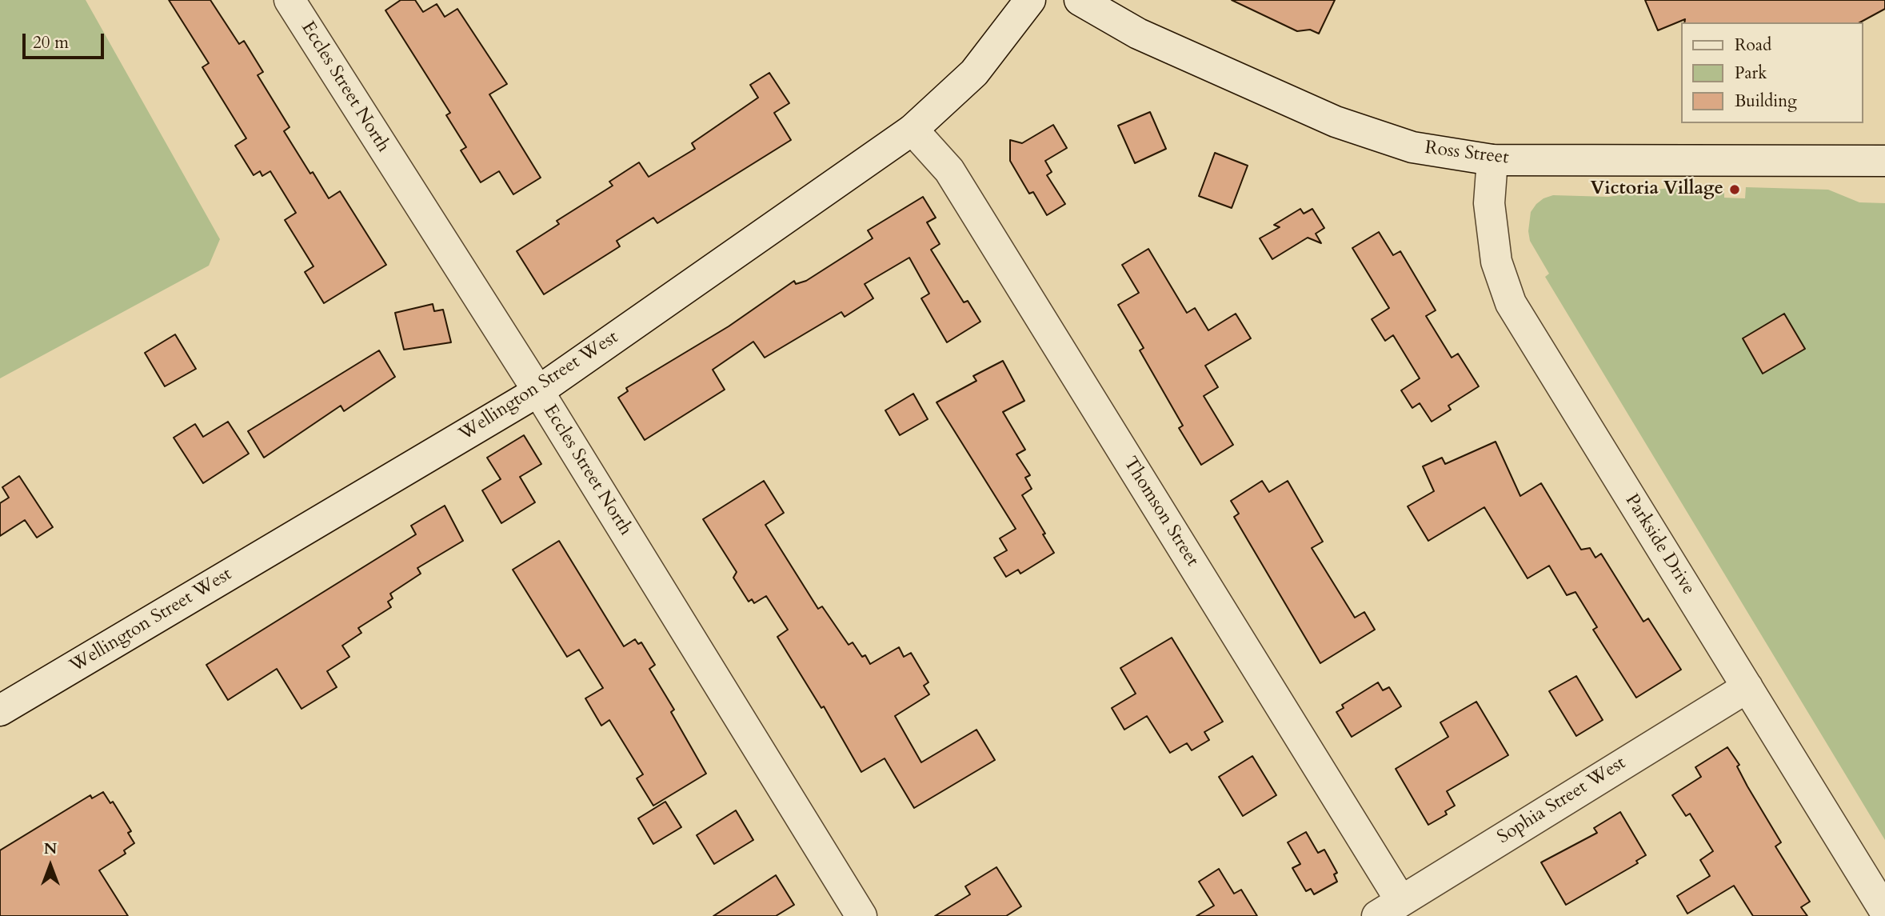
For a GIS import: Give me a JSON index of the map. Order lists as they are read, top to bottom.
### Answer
{
  "streets": {
    "street": [
      "Eccles Street North",
      "Ross Street",
      "Wellington Street West",
      "Thomson Street",
      "Parkside Drive",
      "Sophia Street West"
    ]
  },
  "crossings": [
    ["Eccles Street North", "Wellington Street West"],
    ["Ross Street", "Parkside Drive"],
    ["Wellington Street West", "Thomson Street"],
    ["Thomson Street", "Sophia Street West"],
    ["Parkside Drive", "Sophia Street West"]
  ],
  "places": ["Victoria Village"],
  "legend": ["Road", "Park", "Building"],
  "scale_bar": "20 m",
  "north": "top"
}
